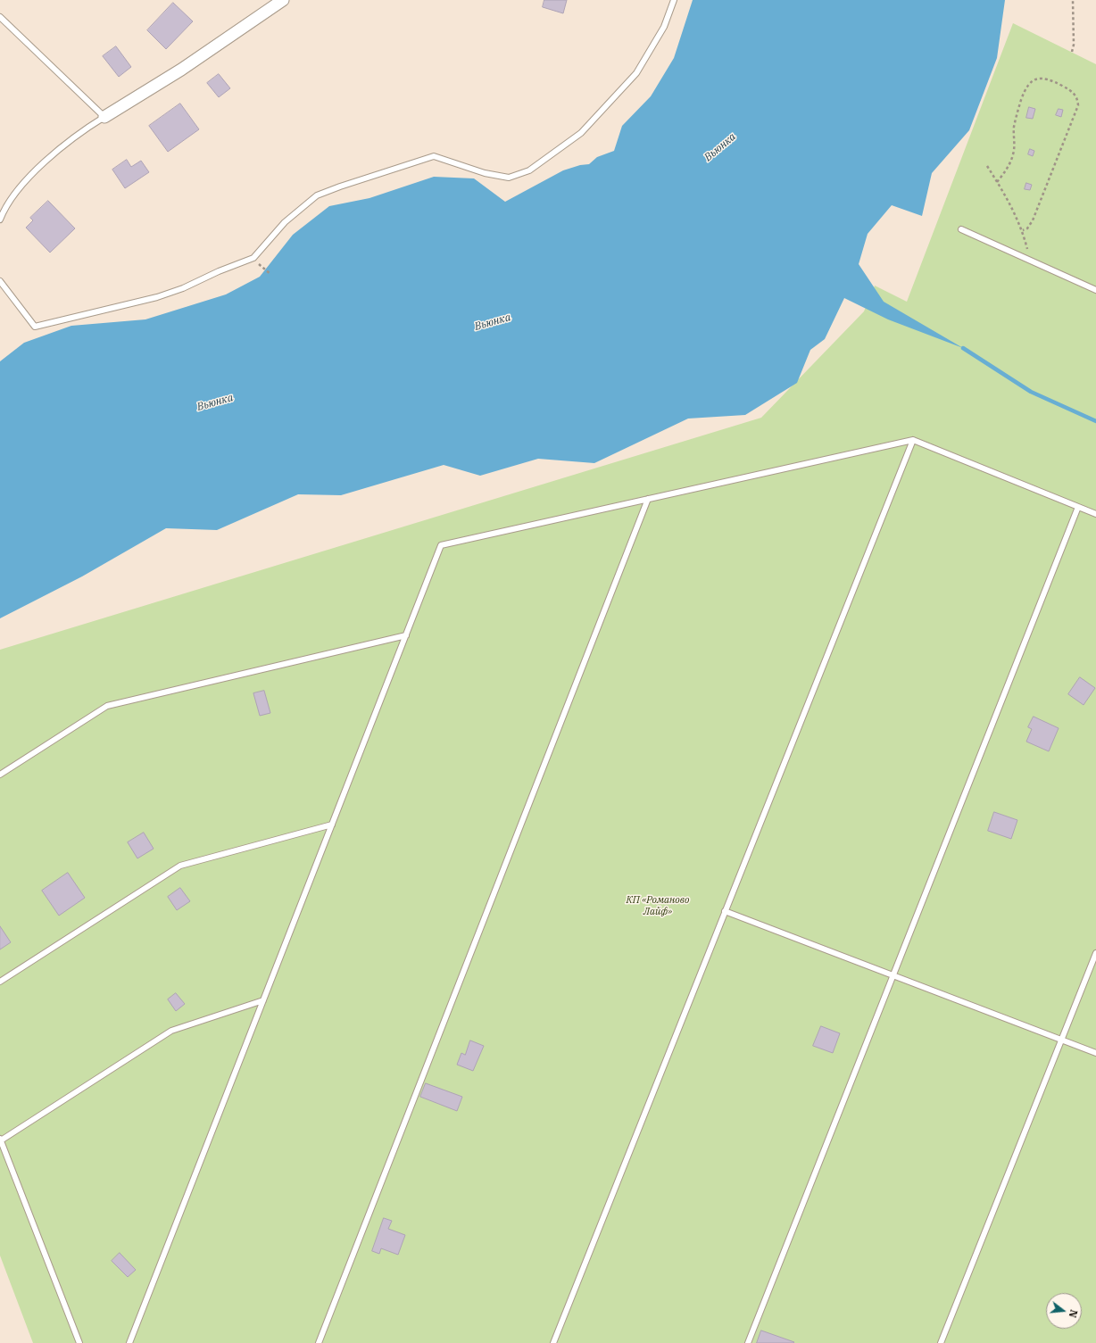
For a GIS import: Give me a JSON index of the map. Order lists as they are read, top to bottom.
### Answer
{
  "water": ["Вьюнка"],
  "parks": ["КП «Романово Лайф»"],
  "north": "right"
}
